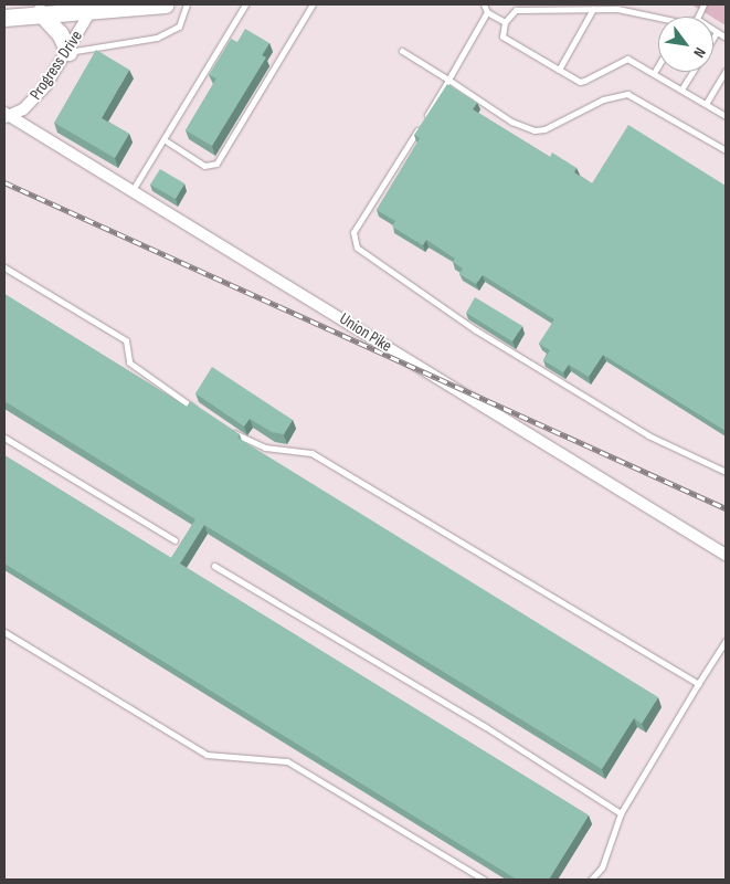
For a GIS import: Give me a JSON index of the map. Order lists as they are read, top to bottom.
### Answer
{
  "streets": {
    "street": ["Progress Drive", "Union Pike"]
  },
  "crossings": [
    ["Progress Drive", "Union Pike"]
  ],
  "north": "bottom right"
}
